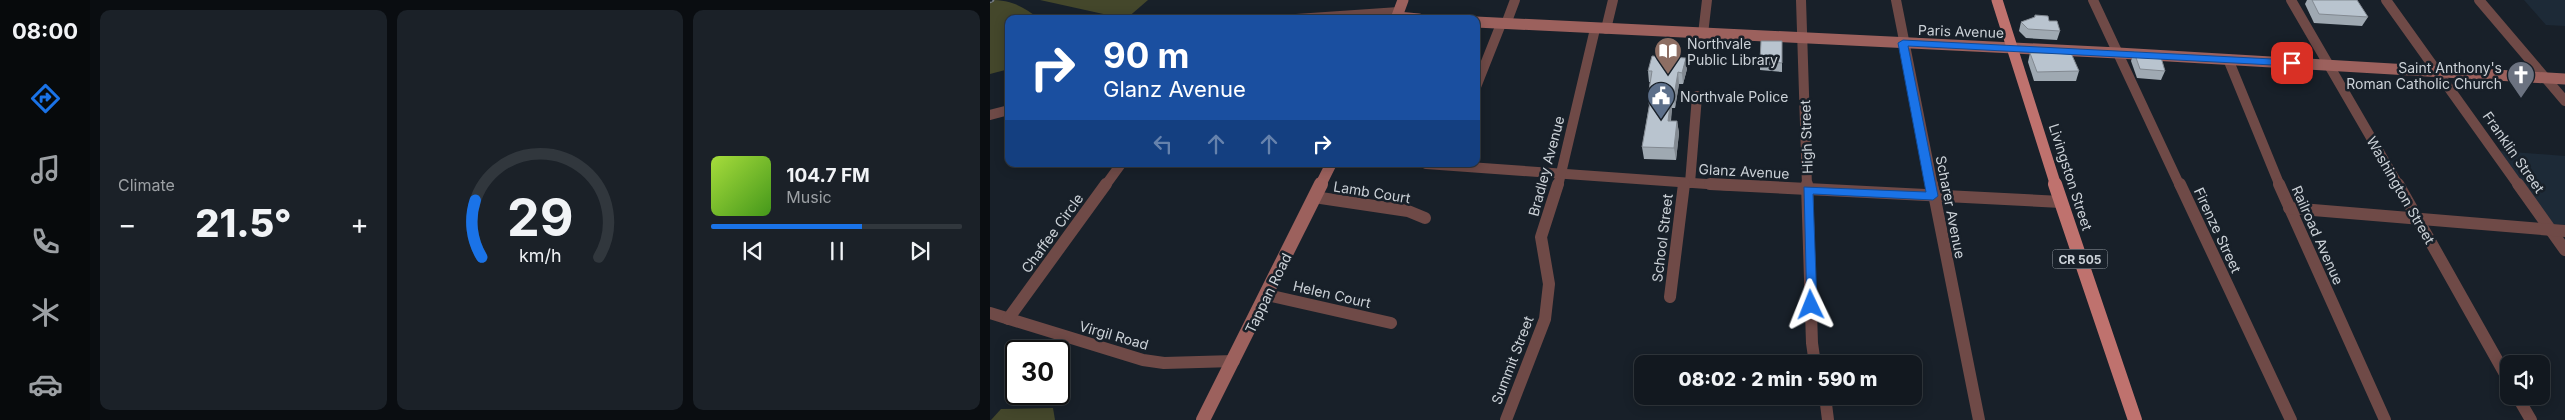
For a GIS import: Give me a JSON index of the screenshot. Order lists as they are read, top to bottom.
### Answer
{
  "streets": {
    "main road": ["Livingston Street", "CR 505"],
    "street": [
      "Paris Avenue",
      "High Street",
      "Franklin Street",
      "Bradley Avenue",
      "Glanz Avenue",
      "Washington Street",
      "Lamb Court",
      "Scharer Avenue",
      "Firenze Street",
      "Chaffee Circle",
      "Railroad Avenue",
      "School Street",
      "Tappan Road",
      "Helen Court",
      "Virgil Road",
      "Summit Street"
    ]
  },
  "crossings": [
    ["Paris Avenue", "High Street"],
    ["Paris Avenue", "Franklin Street"],
    ["Paris Avenue", "Bradley Avenue"],
    ["Paris Avenue", "Livingston Street"],
    ["Paris Avenue", "Washington Street"],
    ["Paris Avenue", "Scharer Avenue"],
    ["Paris Avenue", "Firenze Street"],
    ["Paris Avenue", "Railroad Avenue"],
    ["High Street", "Glanz Avenue"],
    ["Bradley Avenue", "Glanz Avenue"],
    ["Bradley Avenue", "Summit Street"],
    ["Glanz Avenue", "Livingston Street"],
    ["Glanz Avenue", "Scharer Avenue"],
    ["Glanz Avenue", "School Street"],
    ["Lamb Court", "Tappan Road"],
    ["Chaffee Circle", "Virgil Road"],
    ["Tappan Road", "Helen Court"],
    ["Tappan Road", "Virgil Road"]
  ],
  "places": {
    "library": ["Northvale Public Library"],
    "church": ["Saint Anthony's Roman Catholic Church"],
    "public building": ["Northvale Police"]
  },
  "page": {
    "tabs": "08:00",
    "tile": "Climate",
    "turn": ["90 m", "Glanz Avenue"],
    "song": ["104.7 FM", "Music"],
    "heat": ["−", "21.5°", "+"],
    "limit": "30",
    "trip": "08:02 · 2 min · 590 m",
    "gauge": ["29", "km/h"]
  }
}
